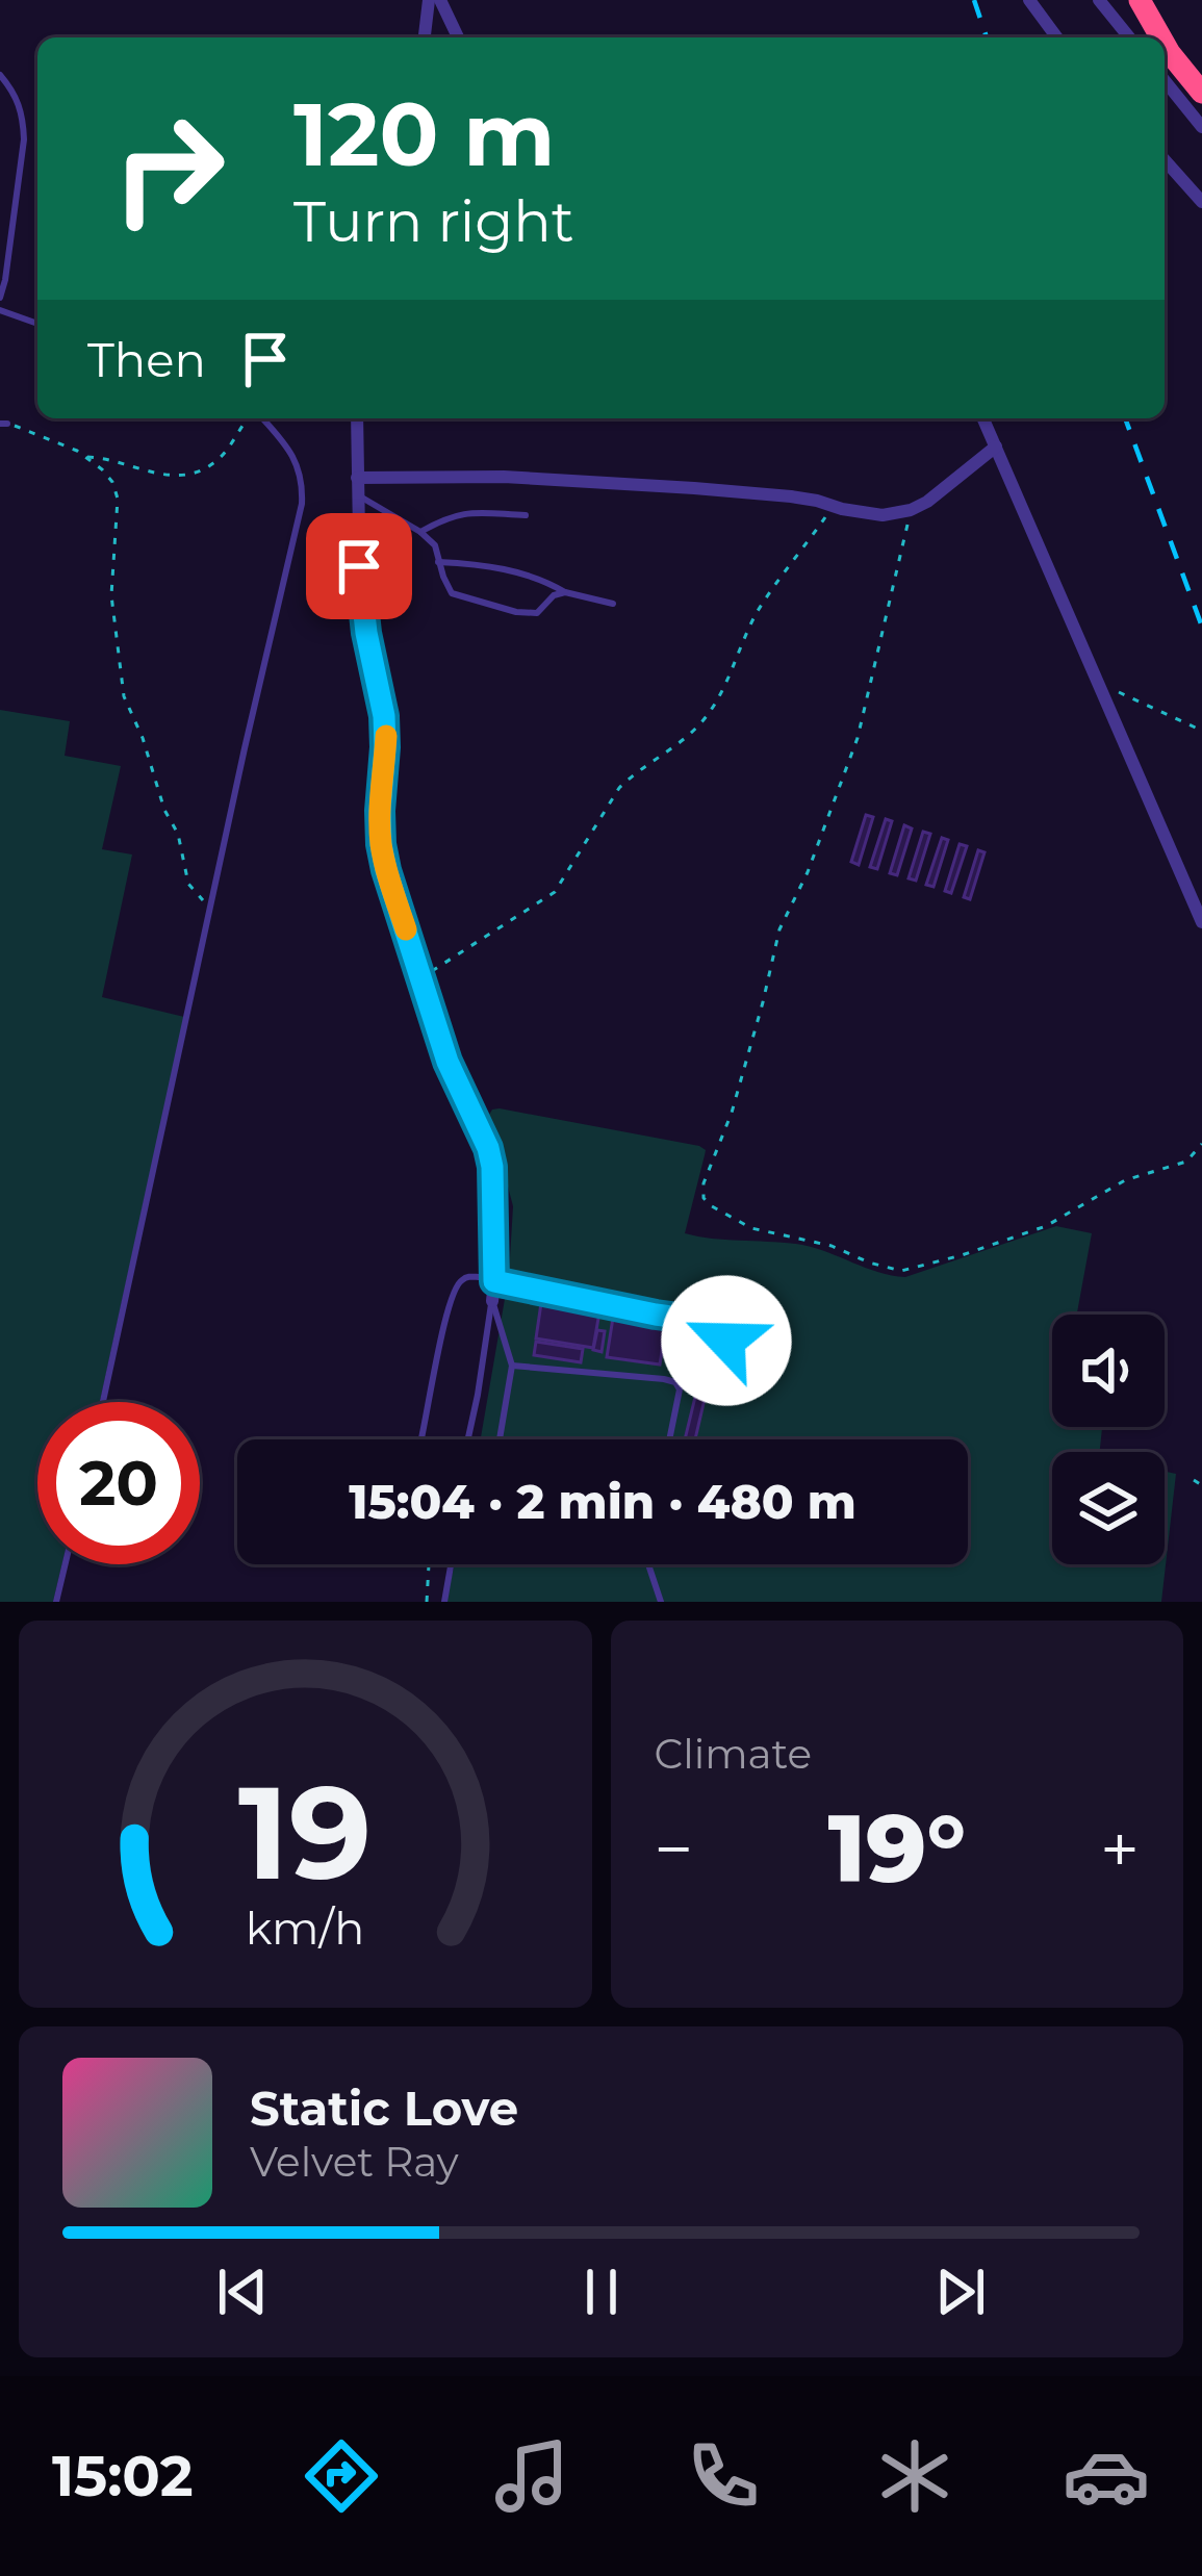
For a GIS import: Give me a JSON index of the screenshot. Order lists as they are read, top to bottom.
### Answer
{
  "page": {
    "turn": ["120 m", "Turn right"],
    "then": "Then",
    "limit": "20",
    "trip": "15:04 · 2 min · 480 m",
    "tile": "Climate",
    "heat": ["−", "19°", "+"],
    "song": ["Static Love", "Velvet Ray"],
    "tabs": "15:02",
    "gauge": ["19", "km/h"]
  }
}
